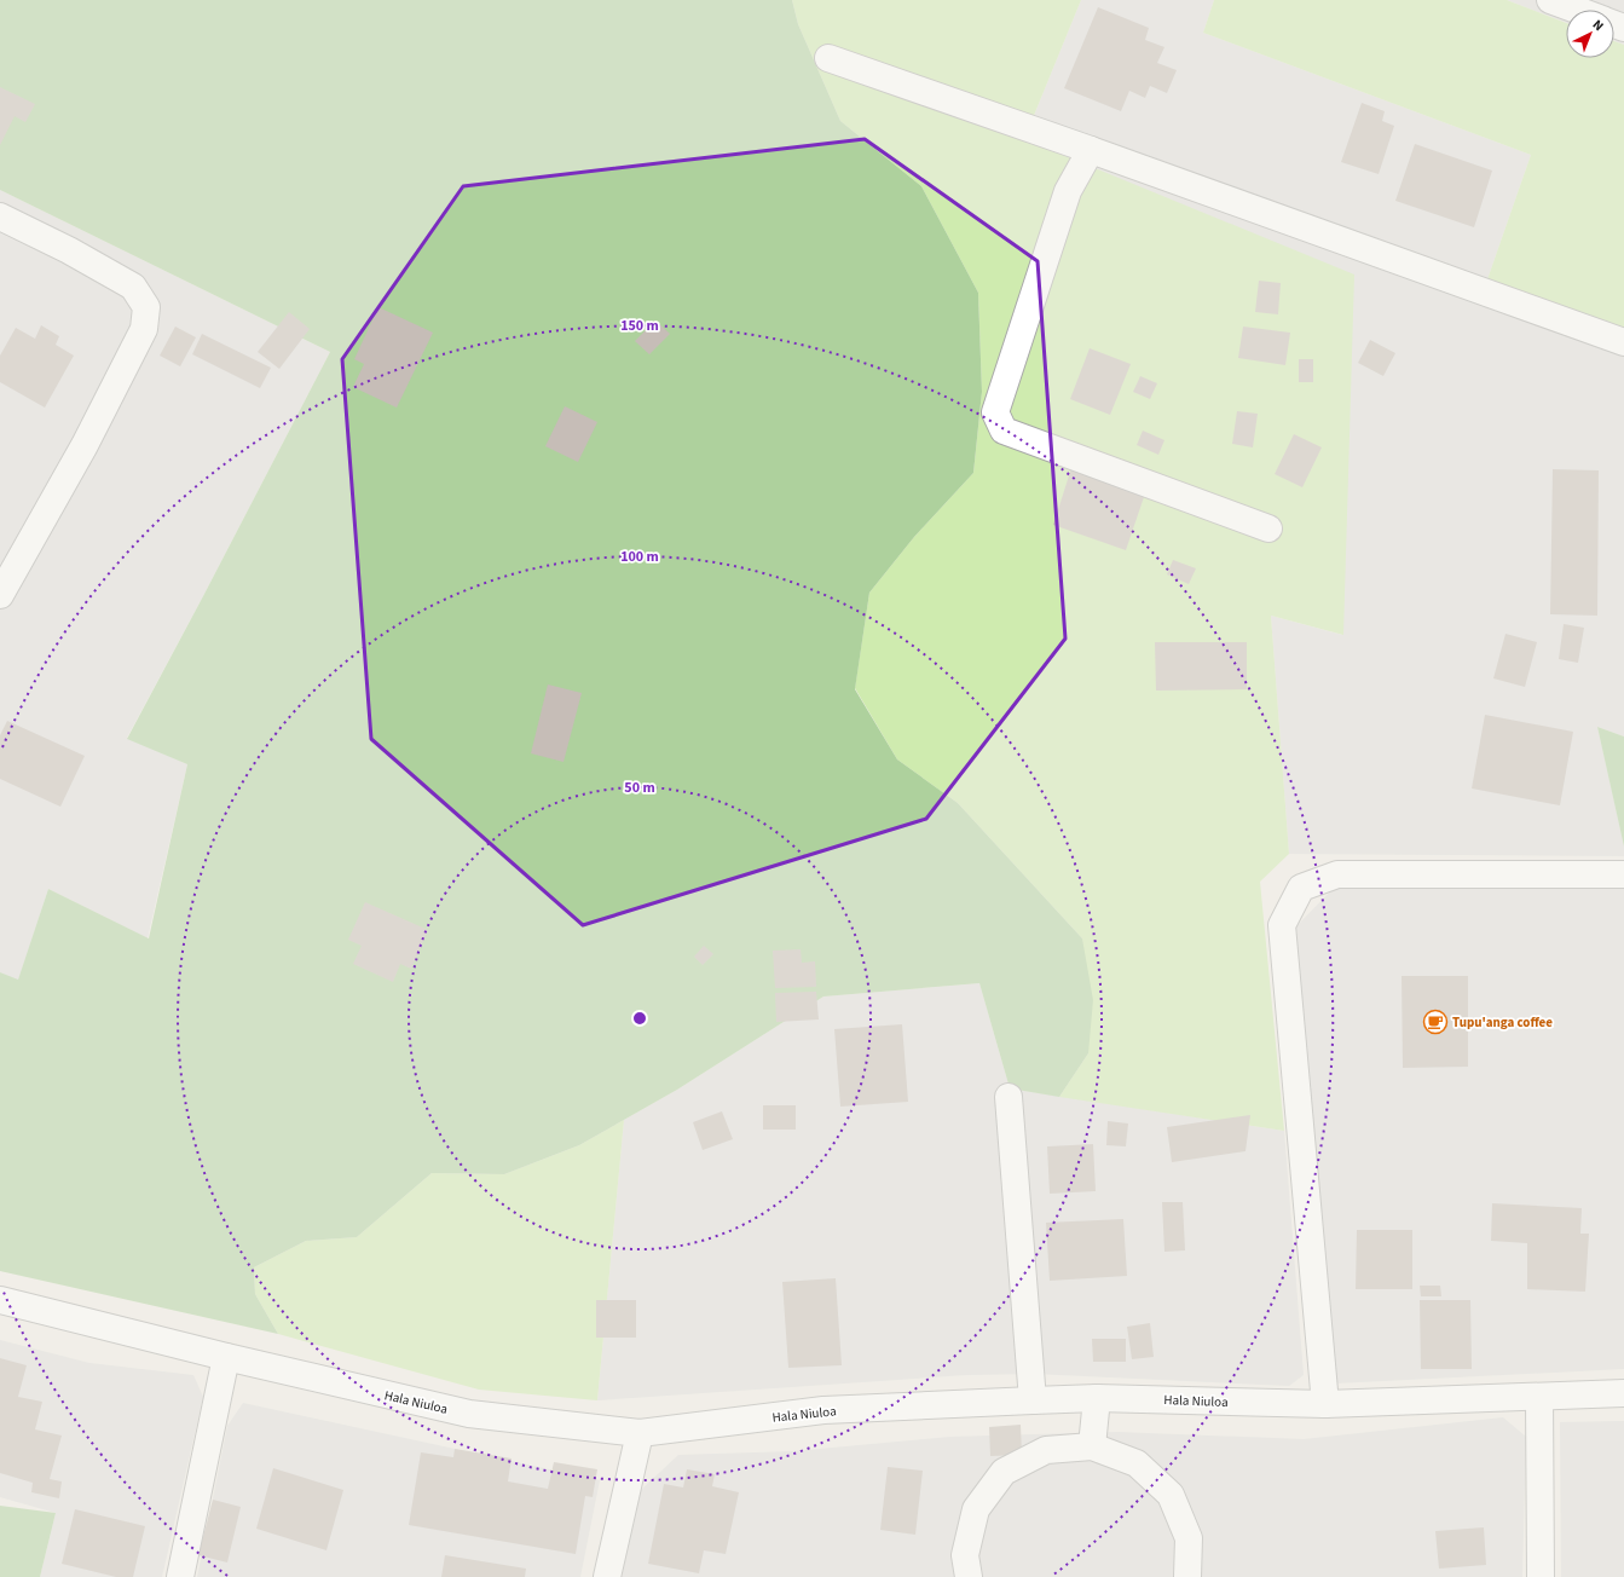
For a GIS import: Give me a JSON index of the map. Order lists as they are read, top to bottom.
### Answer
{
  "streets": {
    "street": ["Hala Niuloa"]
  },
  "places": {
    "cafe": ["Tupu'anga coffee"]
  },
  "north": "top right",
  "rings": ["150 m", "100 m", "50 m"]
}
